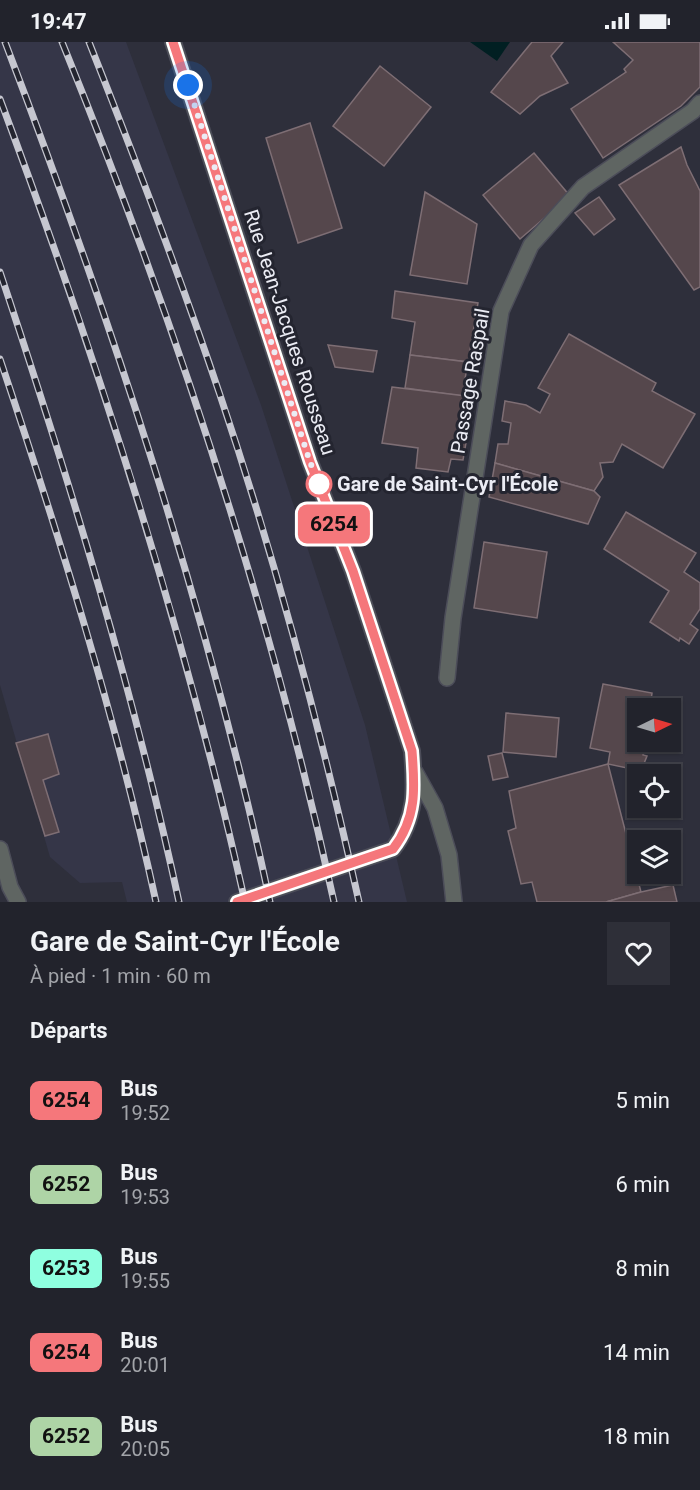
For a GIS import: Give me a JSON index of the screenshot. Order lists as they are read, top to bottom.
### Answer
{
  "streets": {
    "street": ["Rue Jean-Jacques Rousseau", "Passage Raspail"]
  },
  "places": ["Gare de Saint-Cyr l'École"],
  "lines": ["bus line 6254"],
  "north": "right",
  "page": {
    "status": "19:47",
    "on_map": "6254",
    "heading": [
      ["Gare de Saint-Cyr l'École", "À pied · 1 min · 60 m"],
      "Départs"
    ],
    "list": [
      {
        "mark": "6254",
        "name": "Bus",
        "note": "19:52",
        "value": "5 min"
      },
      {
        "mark": "6252",
        "name": "Bus",
        "note": "19:53",
        "value": "6 min"
      },
      {
        "mark": "6253",
        "name": "Bus",
        "note": "19:55",
        "value": "8 min"
      },
      {
        "mark": "6254",
        "name": "Bus",
        "note": "20:01",
        "value": "14 min"
      },
      {
        "mark": "6252",
        "name": "Bus",
        "note": "20:05",
        "value": "18 min"
      }
    ]
  }
}
